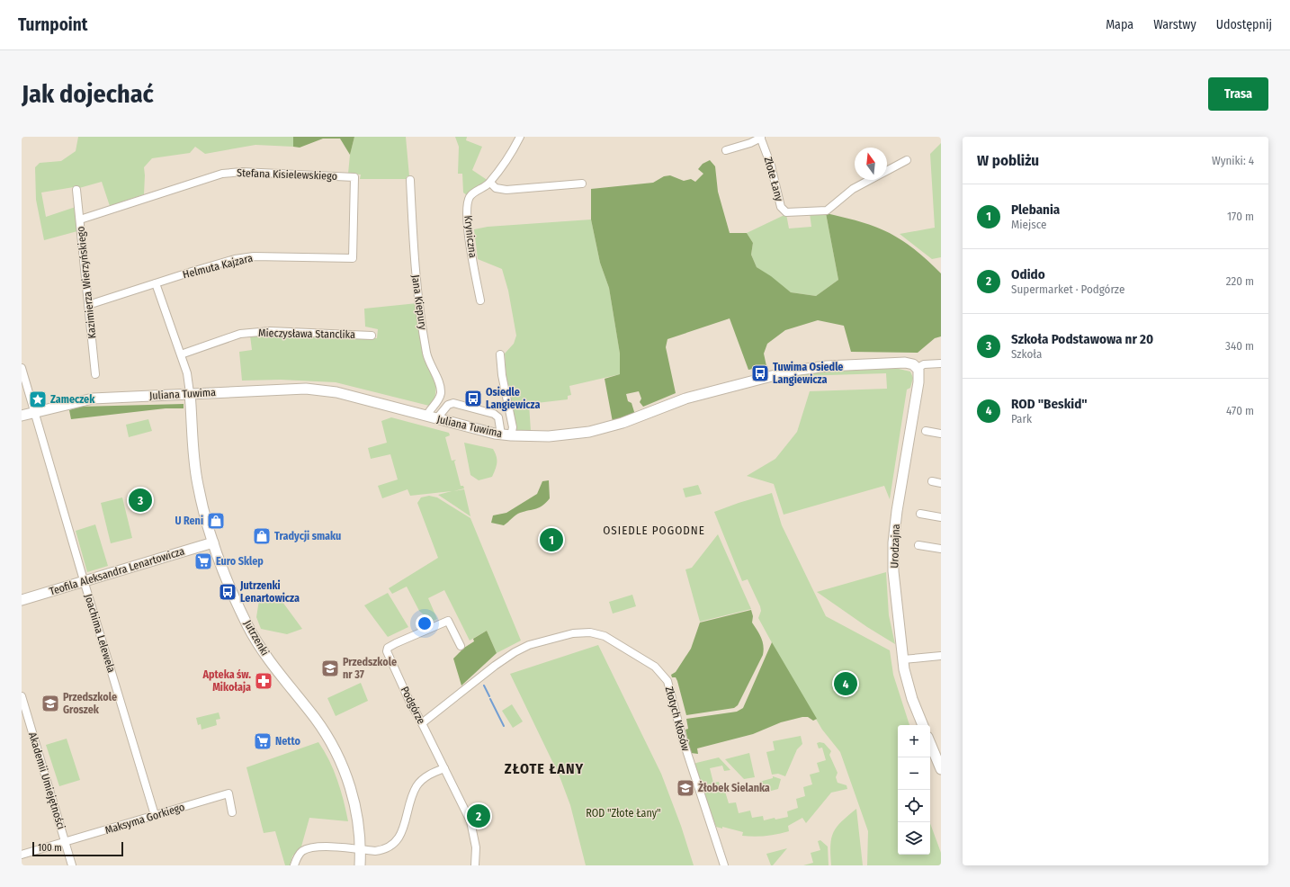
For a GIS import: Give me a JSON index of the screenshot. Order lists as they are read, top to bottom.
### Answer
{
  "streets": {
    "street": [
      "Stefana Kisielewskiego",
      "Złote Łany",
      "Kryniczna",
      "Helmuta Kajzara",
      "Kazimierza Wierzyńskiego",
      "Jana Kiepury",
      "Mieczysława Stanclika",
      "Juliana Tuwima",
      "Urodzajna",
      "Teofila Aleksandra Lenartowicza",
      "Joachima Lelewela",
      "Jutrzenki",
      "Podgórze",
      "Złotych Kłosów",
      "Akademii Umiejętności",
      "Maksyma Gorkiego"
    ]
  },
  "crossings": [
    ["Stefana Kisielewskiego", "Helmuta Kajzara"],
    ["Stefana Kisielewskiego", "Kazimierza Wierzyńskiego"],
    ["Helmuta Kajzara", "Kazimierza Wierzyńskiego"],
    ["Jana Kiepury", "Juliana Tuwima"],
    ["Juliana Tuwima", "Urodzajna"],
    ["Juliana Tuwima", "Joachima Lelewela"],
    ["Juliana Tuwima", "Jutrzenki"],
    ["Teofila Aleksandra Lenartowicza", "Joachima Lelewela"],
    ["Teofila Aleksandra Lenartowicza", "Jutrzenki"],
    ["Joachima Lelewela", "Maksyma Gorkiego"],
    ["Podgórze", "Złotych Kłosów"],
    ["Akademii Umiejętności", "Maksyma Gorkiego"]
  ],
  "districts": ["OSIEDLE POGODNE", "ZŁOTE ŁANY"],
  "parks": ["ROD \"Złote Łany\""],
  "places": {
    "bus stop": ["Tuwima Osiedle Langiewicza", "Osiedle Langiewicza", "Jutrzenki Lenartowicza"],
    "place": ["Zameczek"],
    "shop": ["U Reni", "Tradycji smaku"],
    "supermarket": ["Euro Sklep", "Netto"],
    "school or university": ["Przedszkole nr 37", "Przedszkole Groszek", "Żłobek Sielanka"],
    "pharmacy": ["Apteka św. Mikołaja"]
  },
  "scale_bar": "100 m",
  "north": "top",
  "page": {
    "header": "Turnpoint",
    "nav": ["Mapa", "Warstwy", "Udostępnij"],
    "buttons": "Trasa",
    "title": "Jak dojechać",
    "heading": ["W pobliżu", "Wyniki: 4"],
    "list": [
      {
        "mark": "1",
        "name": "Plebania",
        "note": "Miejsce",
        "value": "170 m"
      },
      {
        "mark": "2",
        "name": "Odido",
        "note": "Supermarket · Podgórze",
        "value": "220 m"
      },
      {
        "mark": "3",
        "name": "Szkoła Podstawowa nr 20",
        "note": "Szkoła",
        "value": "340 m"
      },
      {
        "mark": "4",
        "name": "ROD \"Beskid\"",
        "note": "Park",
        "value": "470 m"
      }
    ],
    "pins": [
      "3",
      "1",
      "4",
      "2"
    ],
    "map_buttons": ["+", "−"],
    "scale": "100 m"
  }
}
